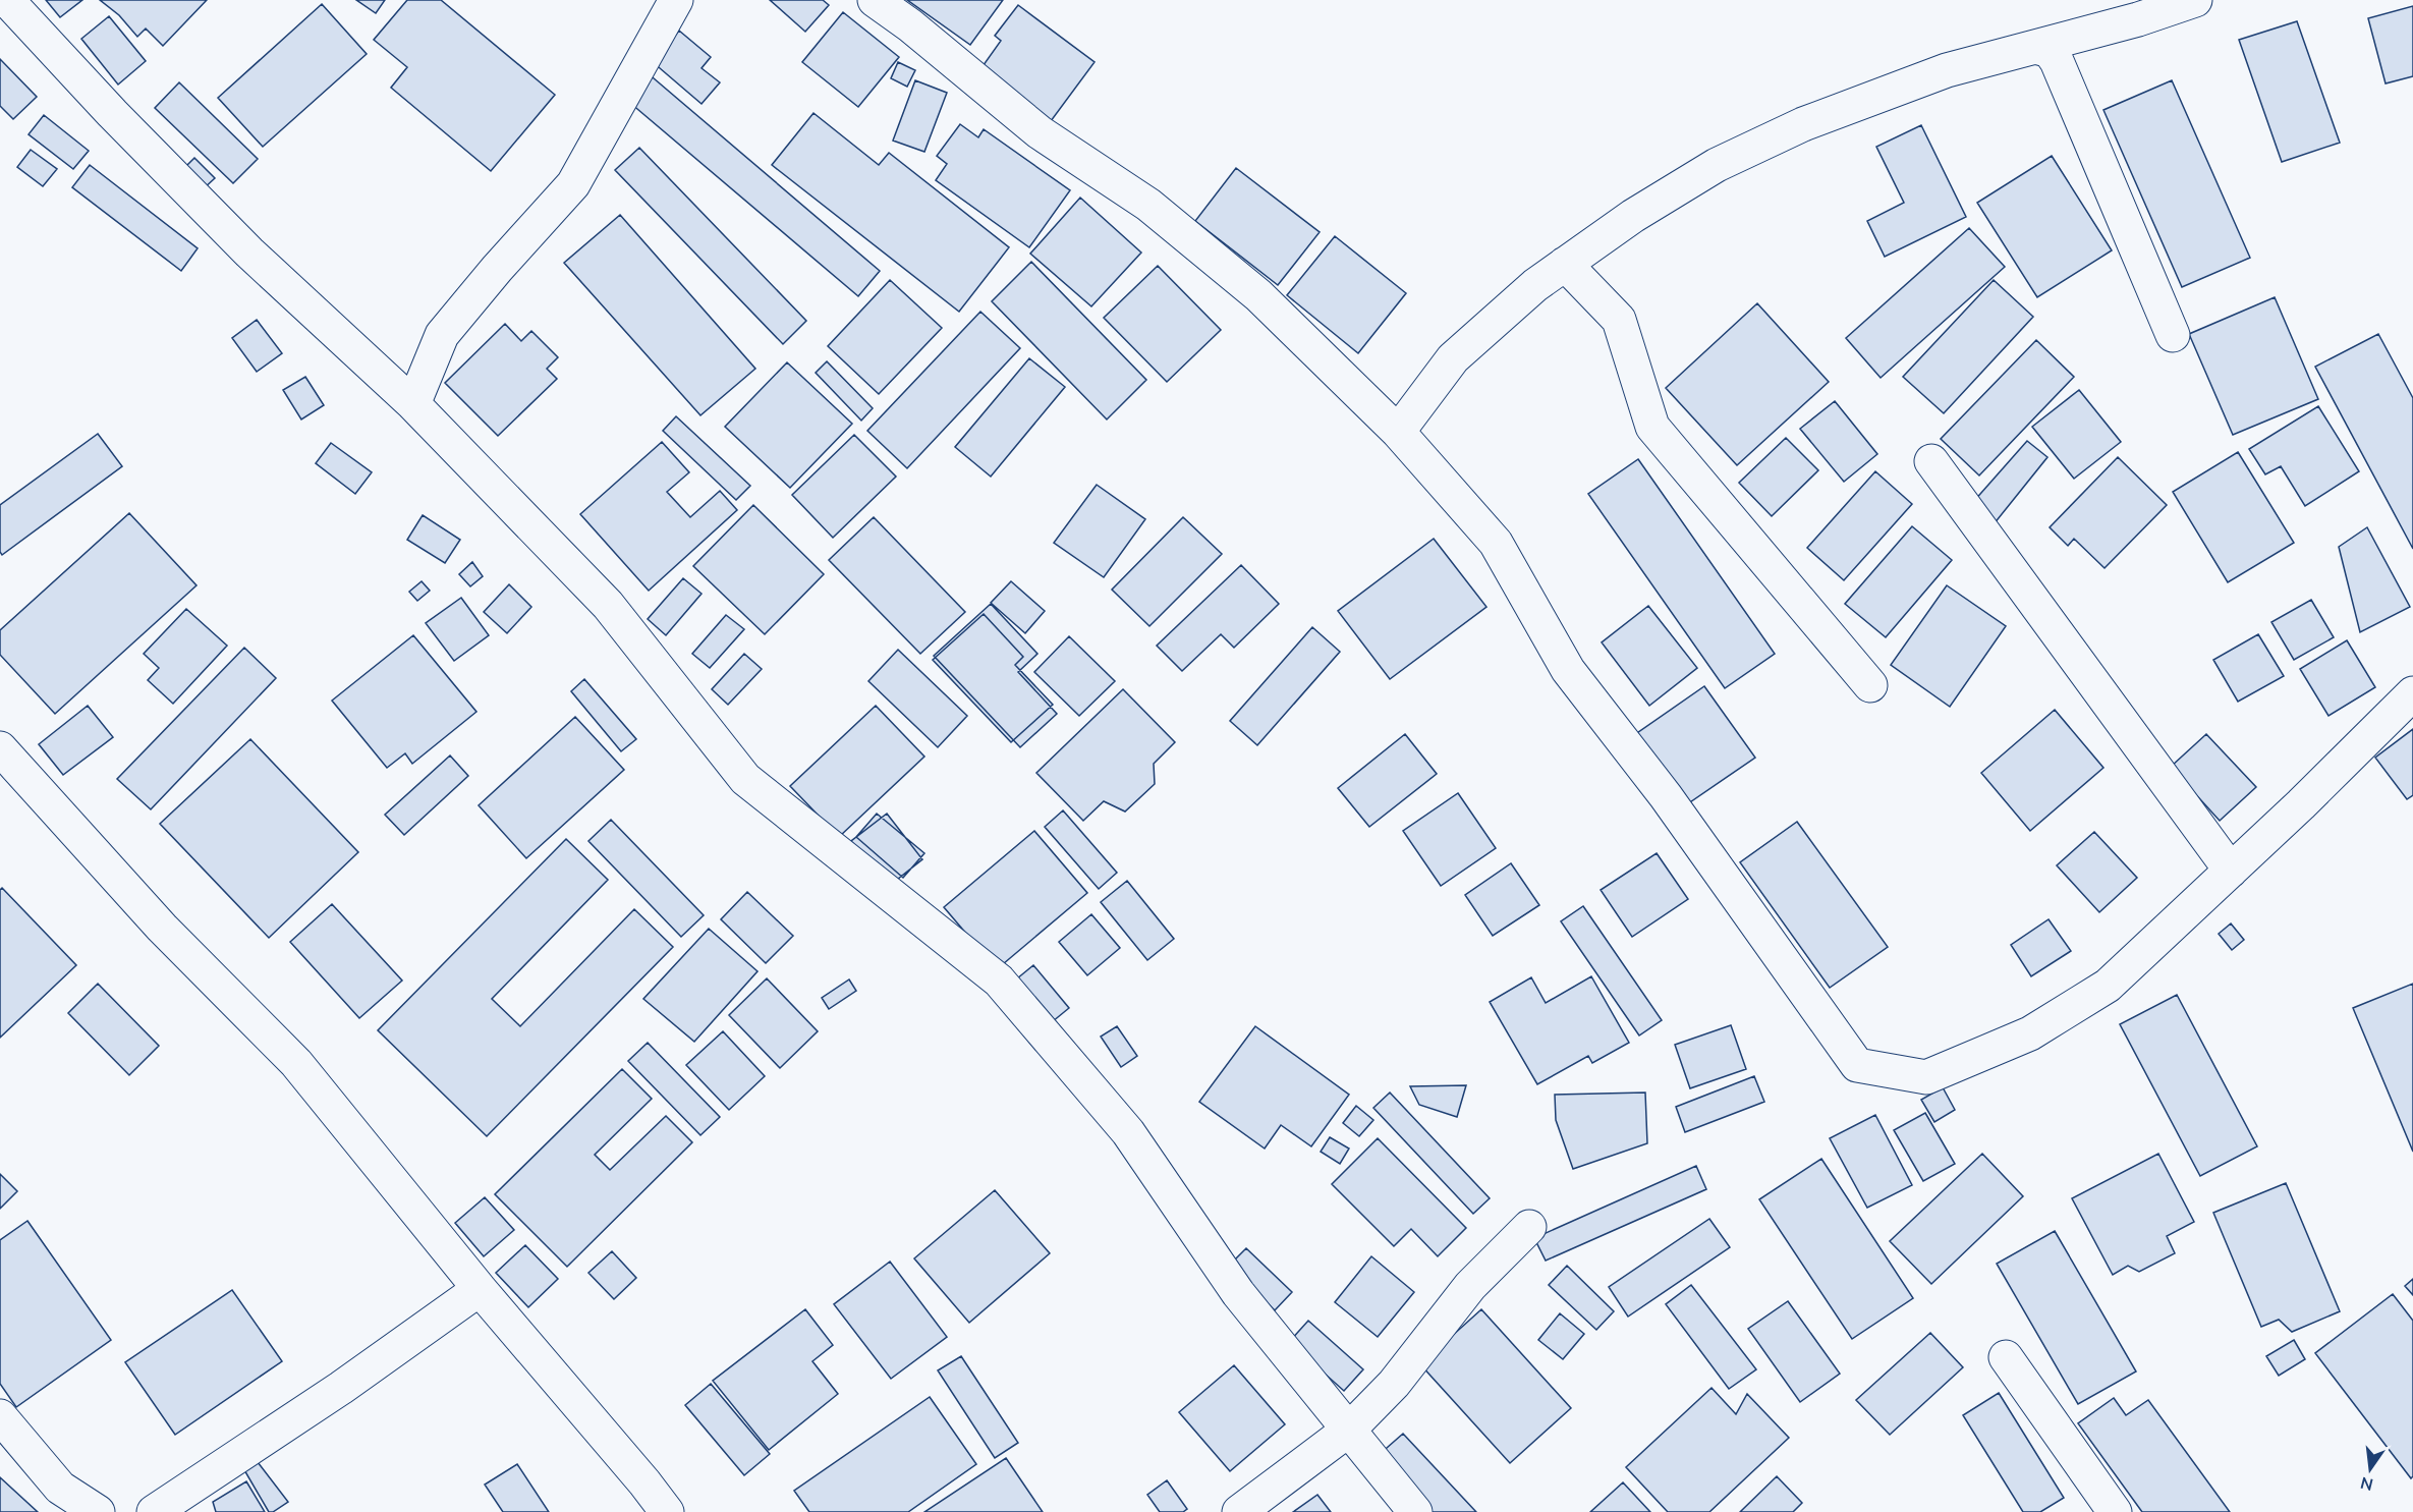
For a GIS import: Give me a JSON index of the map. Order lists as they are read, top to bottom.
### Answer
{
  "north": "bottom"
}
